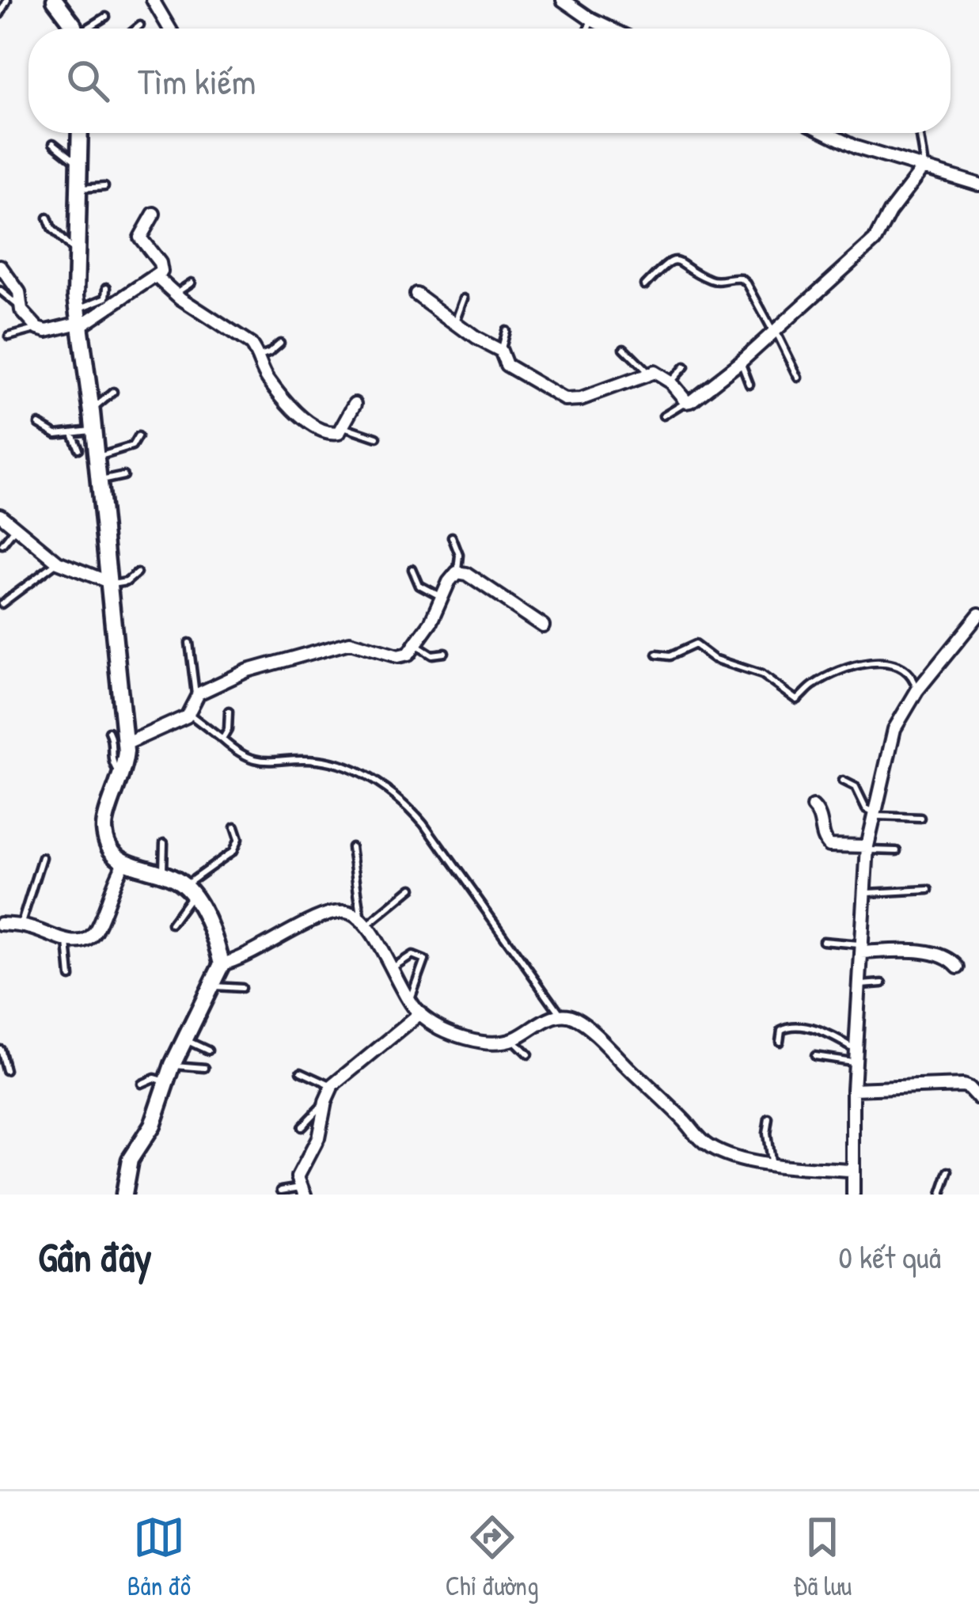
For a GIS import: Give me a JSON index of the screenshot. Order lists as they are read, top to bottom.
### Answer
{
  "page": {
    "search": "Tìm kiếm",
    "heading": ["Gần đây", "0 kết quả"],
    "nav": ["Bản đồ", "Chỉ đường", "Đã lưu"]
  }
}
